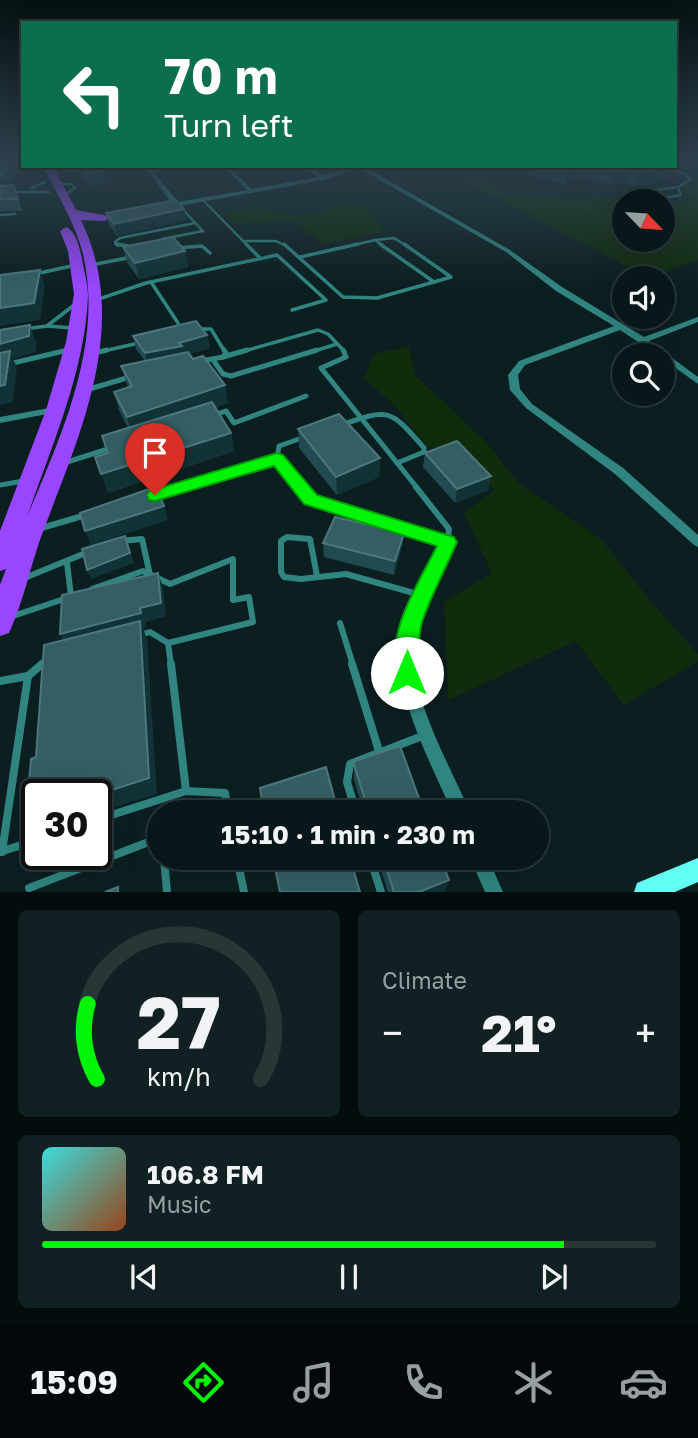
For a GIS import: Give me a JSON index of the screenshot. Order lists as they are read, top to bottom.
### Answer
{
  "north": "bottom right",
  "page": {
    "turn": ["70 m", "Turn left"],
    "limit": "30",
    "trip": "15:10 · 1 min · 230 m",
    "tile": "Climate",
    "heat": ["−", "21°", "+"],
    "song": ["106.8 FM", "Music"],
    "tabs": "15:09",
    "gauge": ["27", "km/h"]
  }
}
